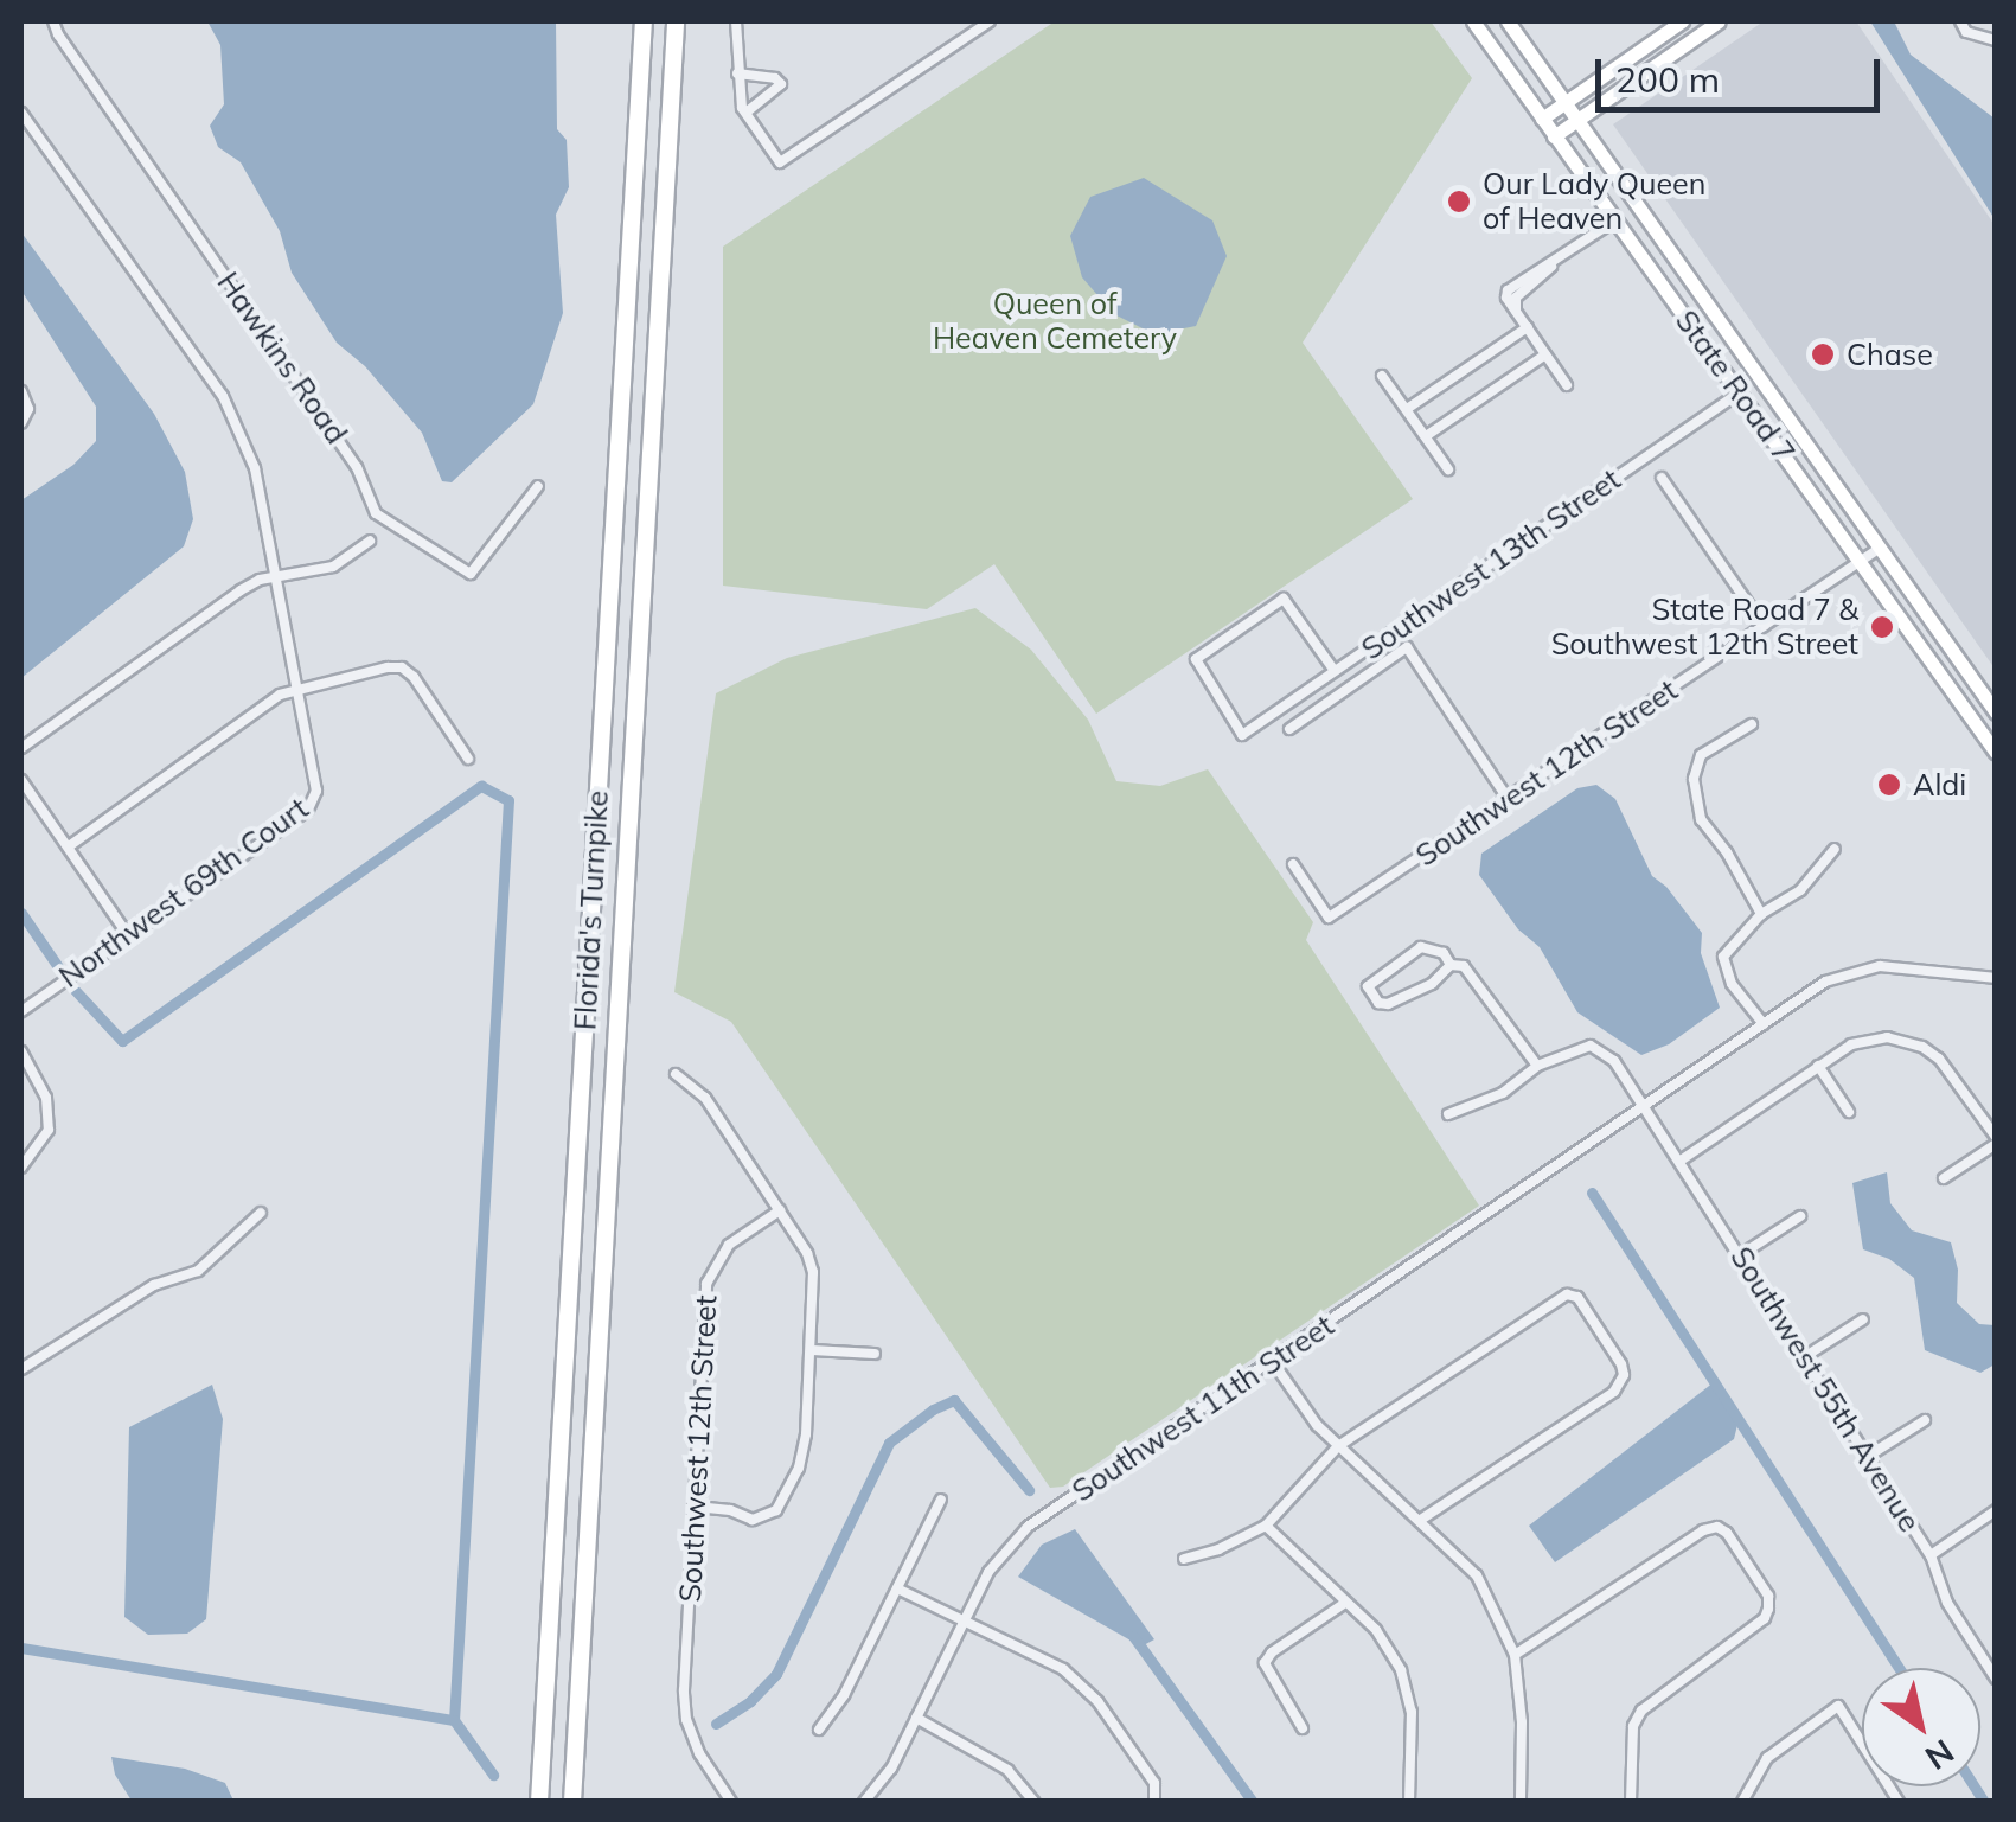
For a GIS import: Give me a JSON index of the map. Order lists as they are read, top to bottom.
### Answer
{
  "streets": {
    "highway": ["Florida's Turnpike"],
    "main road": ["State Road 7"],
    "street": [
      "Hawkins Road",
      "Southwest 13th Street",
      "Southwest 12th Street",
      "Northwest 69th Court",
      "Southwest 55th Avenue",
      "Southwest 11th Street"
    ]
  },
  "crossings": [
    ["State Road 7", "Southwest 13th Street"],
    ["State Road 7", "Southwest 12th Street"],
    ["Southwest 55th Avenue", "Southwest 11th Street"]
  ],
  "parks": ["Queen of Heaven Cemetery"],
  "places": [
    "Our Lady Queen of Heaven",
    "Chase",
    "State Road 7 & Southwest 12th Street",
    "Aldi"
  ],
  "scale_bar": "200 m",
  "north": "bottom right"
}
